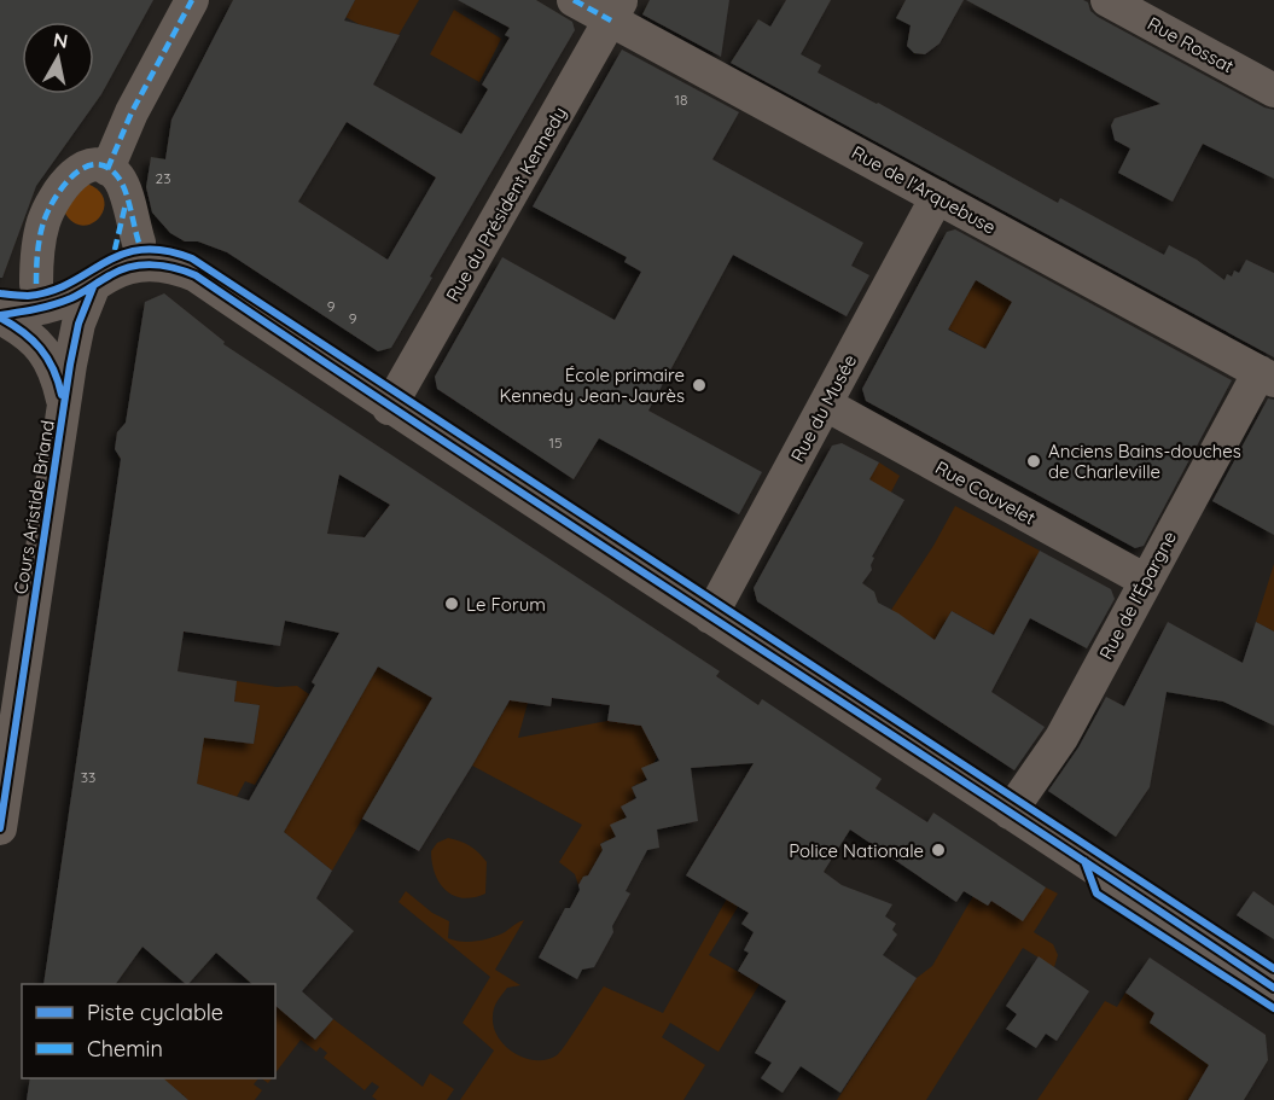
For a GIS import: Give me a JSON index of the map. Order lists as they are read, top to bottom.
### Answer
{
  "streets": {
    "street": [
      "Rue Rossat",
      "Rue de l'Arquebuse",
      "Rue du Président Kennedy",
      "Rue du Musée",
      "Rue Couvelet",
      "Cours Aristide Briand",
      "Rue de l'Épargne"
    ]
  },
  "crossings": [
    ["Rue de l'Arquebuse", "Rue du Président Kennedy"],
    ["Rue de l'Arquebuse", "Rue du Musée"],
    ["Rue de l'Arquebuse", "Rue de l'Épargne"],
    ["Rue du Musée", "Rue Couvelet"],
    ["Rue Couvelet", "Rue de l'Épargne"]
  ],
  "places": [
    "École primaire Kennedy Jean-Jaurès",
    "Anciens Bains-douches de Charleville",
    "Le Forum",
    "Police Nationale"
  ],
  "house_numbers": [
    "18",
    "23",
    "9",
    "9",
    "15",
    "33"
  ],
  "legend": ["Piste cyclable", "Chemin"],
  "north": "top"
}
